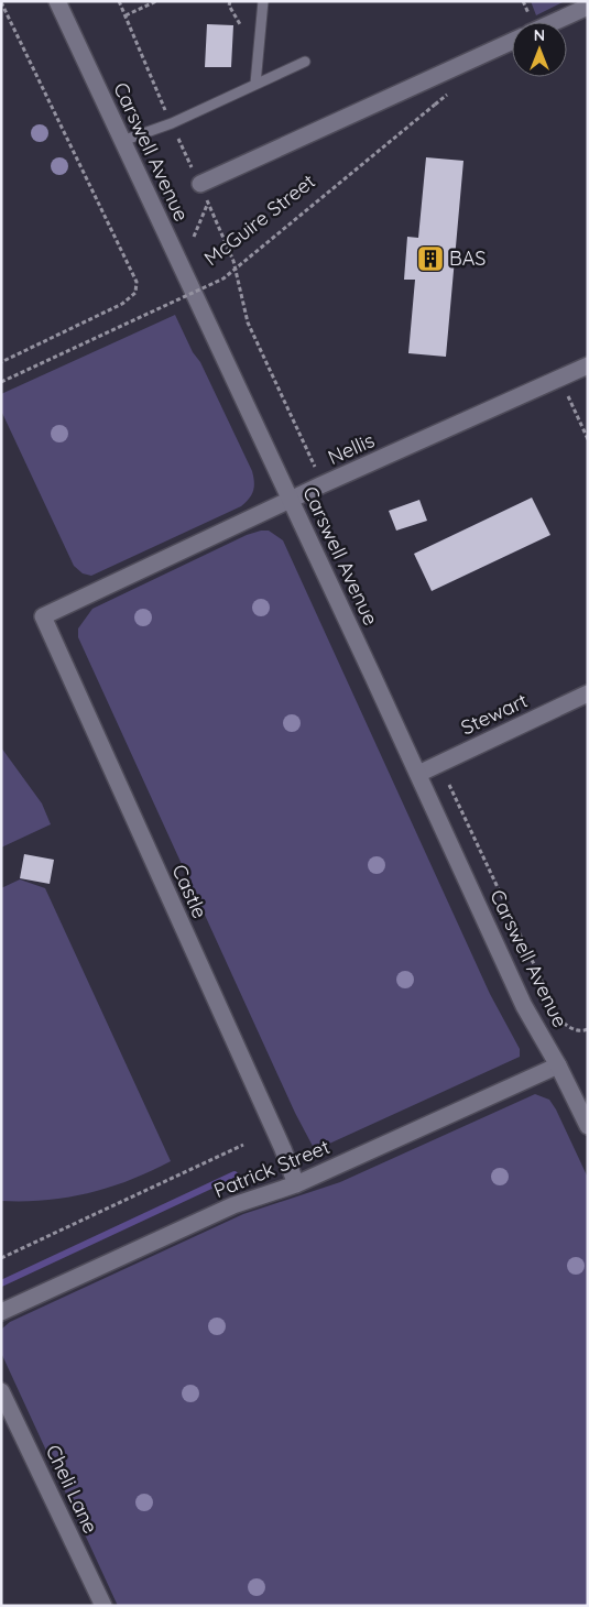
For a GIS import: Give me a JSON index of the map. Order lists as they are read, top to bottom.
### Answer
{
  "streets": {
    "street": [
      "Carswell Avenue",
      "Nellis",
      "Stewart",
      "Castle",
      "Patrick Street",
      "Cheli Lane"
    ],
    "path": ["McGuire Street"]
  },
  "crossings": [
    ["Carswell Avenue", "Nellis"],
    ["Carswell Avenue", "Stewart"],
    ["Carswell Avenue", "Patrick Street"],
    ["Nellis", "Castle"],
    ["Castle", "Patrick Street"]
  ],
  "places": {
    "building": ["BAS"]
  },
  "north": "top"
}
